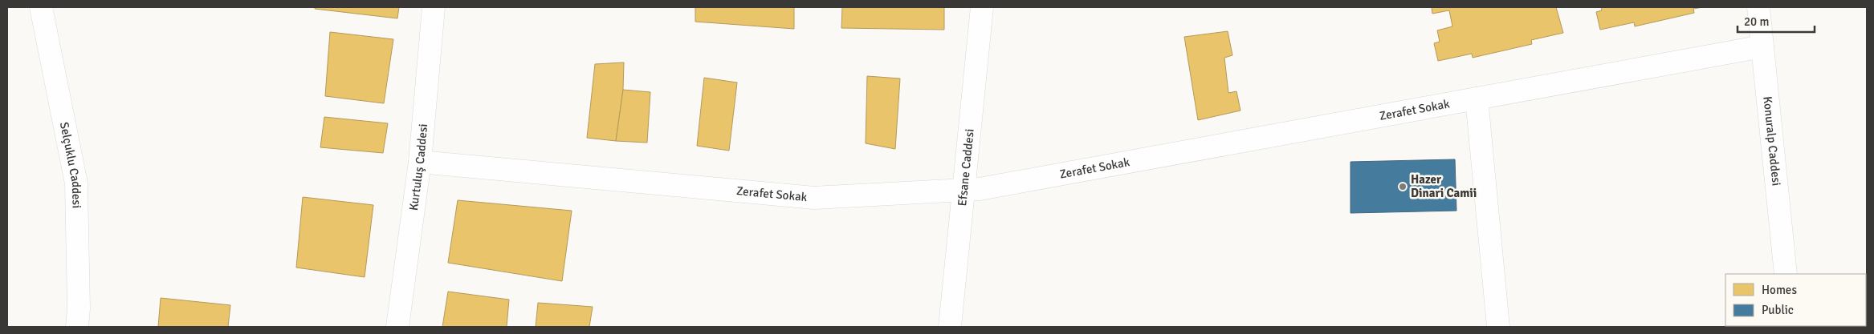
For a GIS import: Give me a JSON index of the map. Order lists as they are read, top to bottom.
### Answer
{
  "streets": {
    "street": [
      "Zerafet Sokak",
      "Konuralp Caddesi",
      "Selçuklu Caddesi",
      "Kurtuluş Caddesi",
      "Efsane Caddesi"
    ]
  },
  "crossings": [
    ["Zerafet Sokak", "Konuralp Caddesi"],
    ["Zerafet Sokak", "Kurtuluş Caddesi"],
    ["Zerafet Sokak", "Efsane Caddesi"]
  ],
  "places": ["Hazer Dinari Camii"],
  "legend": ["Homes", "Public"],
  "scale_bar": "20 m"
}
